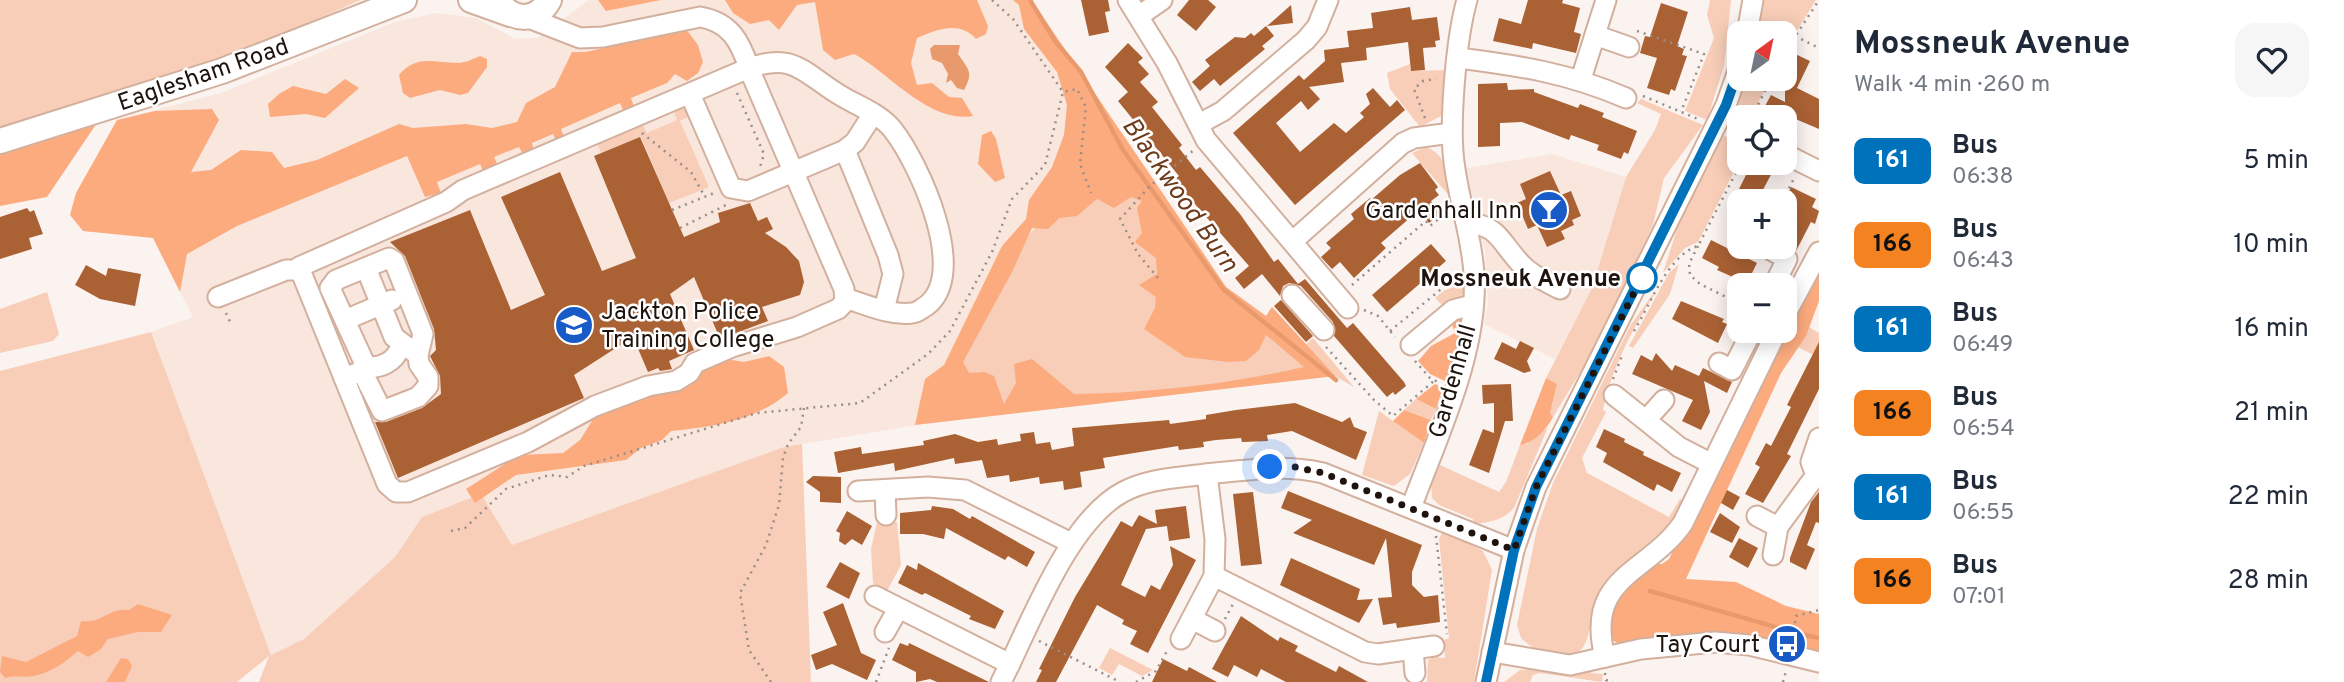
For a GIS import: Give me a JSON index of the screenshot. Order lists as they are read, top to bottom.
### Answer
{
  "streets": {
    "main road": ["Eaglesham Road"],
    "street": ["Gardenhall"]
  },
  "water": ["Blackwood Burn"],
  "places": {
    "bar": ["Gardenhall Inn"],
    "other": ["Mossneuk Avenue"],
    "school or university": ["Jackton Police Training College"],
    "bus stop": ["Tay Court"]
  },
  "lines": ["bus line 161"],
  "north": "top right",
  "page": {
    "heading": ["Mossneuk Avenue", "Walk · 4 min · 260 m"],
    "map_buttons": ["+", "−"],
    "list": [
      {
        "mark": "161",
        "name": "Bus",
        "note": "06:38",
        "value": "5 min"
      },
      {
        "mark": "166",
        "name": "Bus",
        "note": "06:43",
        "value": "10 min"
      },
      {
        "mark": "161",
        "name": "Bus",
        "note": "06:49",
        "value": "16 min"
      },
      {
        "mark": "166",
        "name": "Bus",
        "note": "06:54",
        "value": "21 min"
      },
      {
        "mark": "161",
        "name": "Bus",
        "note": "06:55",
        "value": "22 min"
      },
      {
        "mark": "166",
        "name": "Bus",
        "note": "07:01",
        "value": "28 min"
      }
    ]
  }
}
